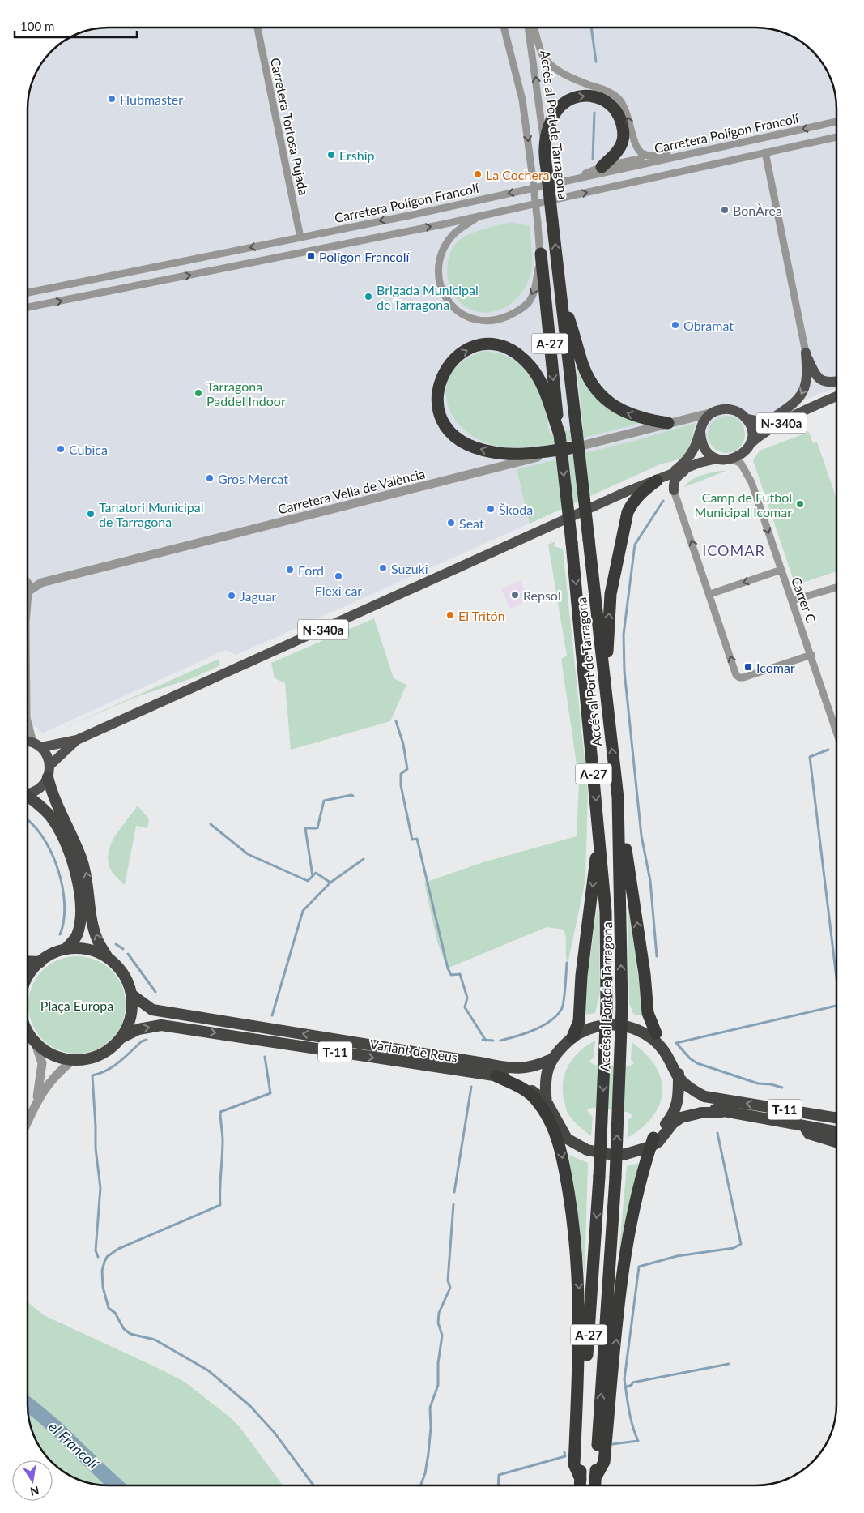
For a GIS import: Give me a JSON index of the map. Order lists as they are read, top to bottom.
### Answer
{
  "streets": {
    "highway": [
      "Accés al Port de Tarragona",
      "A-27",
      "Variant de Reus",
      "T-11"
    ],
    "main road": ["N-340a"],
    "street": [
      "Carretera Tortosa Pujada",
      "Carretera Polígon Francolí",
      "Carretera Vella de València",
      "Carrer C"
    ]
  },
  "crossings": [
    ["Accés al Port de Tarragona", "A-27"],
    ["Carretera Tortosa Pujada", "Carretera Polígon Francolí"],
    ["N-340a", "Carretera Vella de València"],
    ["N-340a", "Carrer C"],
    ["Carretera Vella de València", "Carrer C"],
    ["Variant de Reus", "T-11"]
  ],
  "one_way": ["Carrer C"],
  "districts": ["ICOMAR"],
  "water": ["el Francolí"],
  "parks": ["Plaça Europa"],
  "places": {
    "other": [
      "Hubmaster",
      "Ership",
      "La Cochera",
      "BonÀrea",
      "Brigada Municipal de Tarragona",
      "Obramat",
      "Tarragona Paddel Indoor",
      "Cubica",
      "Gros Mercat",
      "Camp de Futbol Municipal Icomar",
      "Škoda",
      "Tanatori Municipal de Tarragona",
      "Seat",
      "Suzuki",
      "Ford",
      "Flexi car",
      "Repsol",
      "Jaguar",
      "El Tritón"
    ],
    "transit": ["Polígon Francolí", "Icomar"]
  },
  "scale_bar": "100 m",
  "north": "bottom"
}
